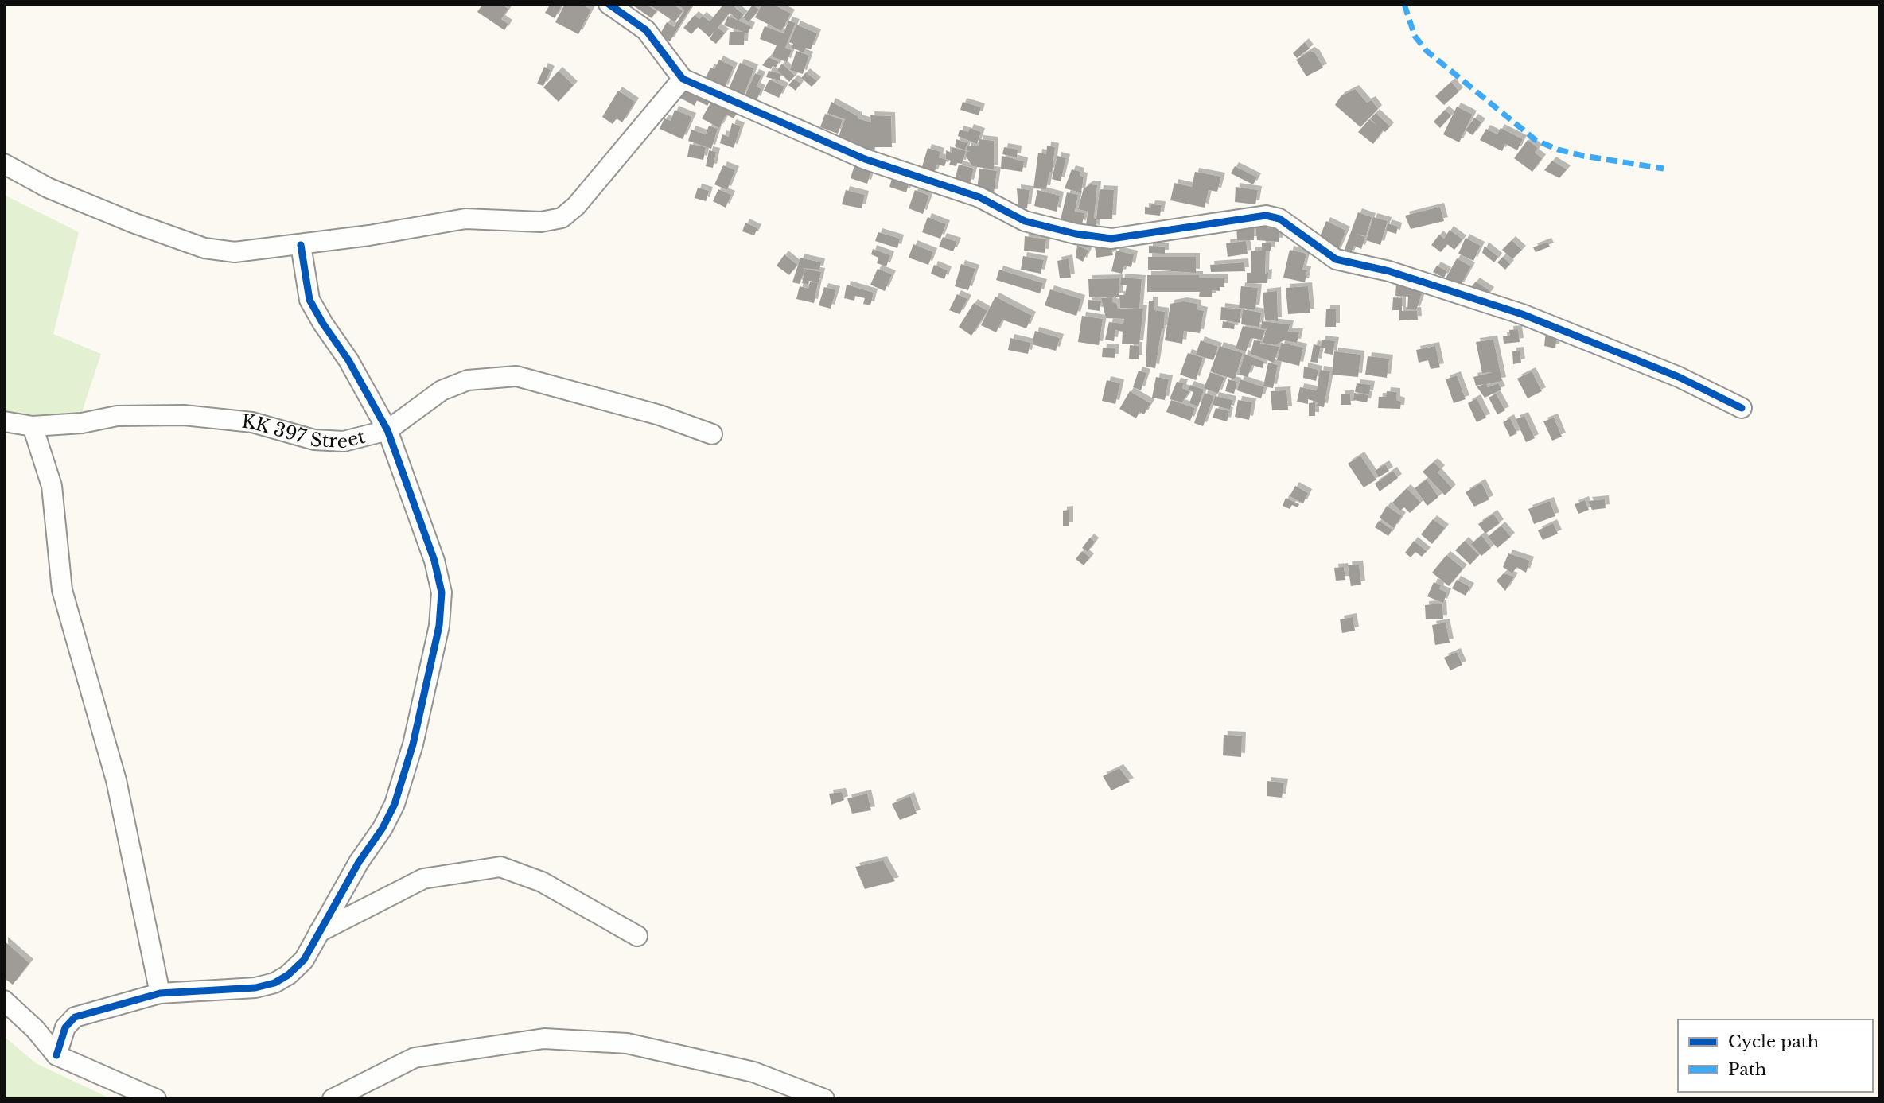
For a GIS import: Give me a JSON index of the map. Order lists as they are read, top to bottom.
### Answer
{
  "streets": {
    "street": ["KK 397 Street"]
  },
  "legend": ["Cycle path", "Path"]
}
